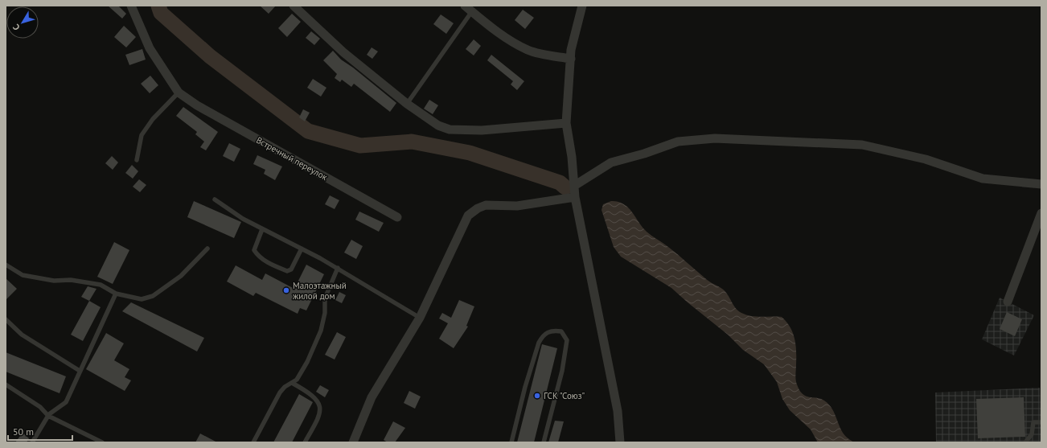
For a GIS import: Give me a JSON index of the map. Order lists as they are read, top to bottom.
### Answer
{
  "streets": {
    "street": ["Встречный переулок"]
  },
  "places": ["Малоэтажный жилой дом", "ГСК \"Союз\""],
  "scale_bar": "50 m",
  "north": "bottom left"
}
